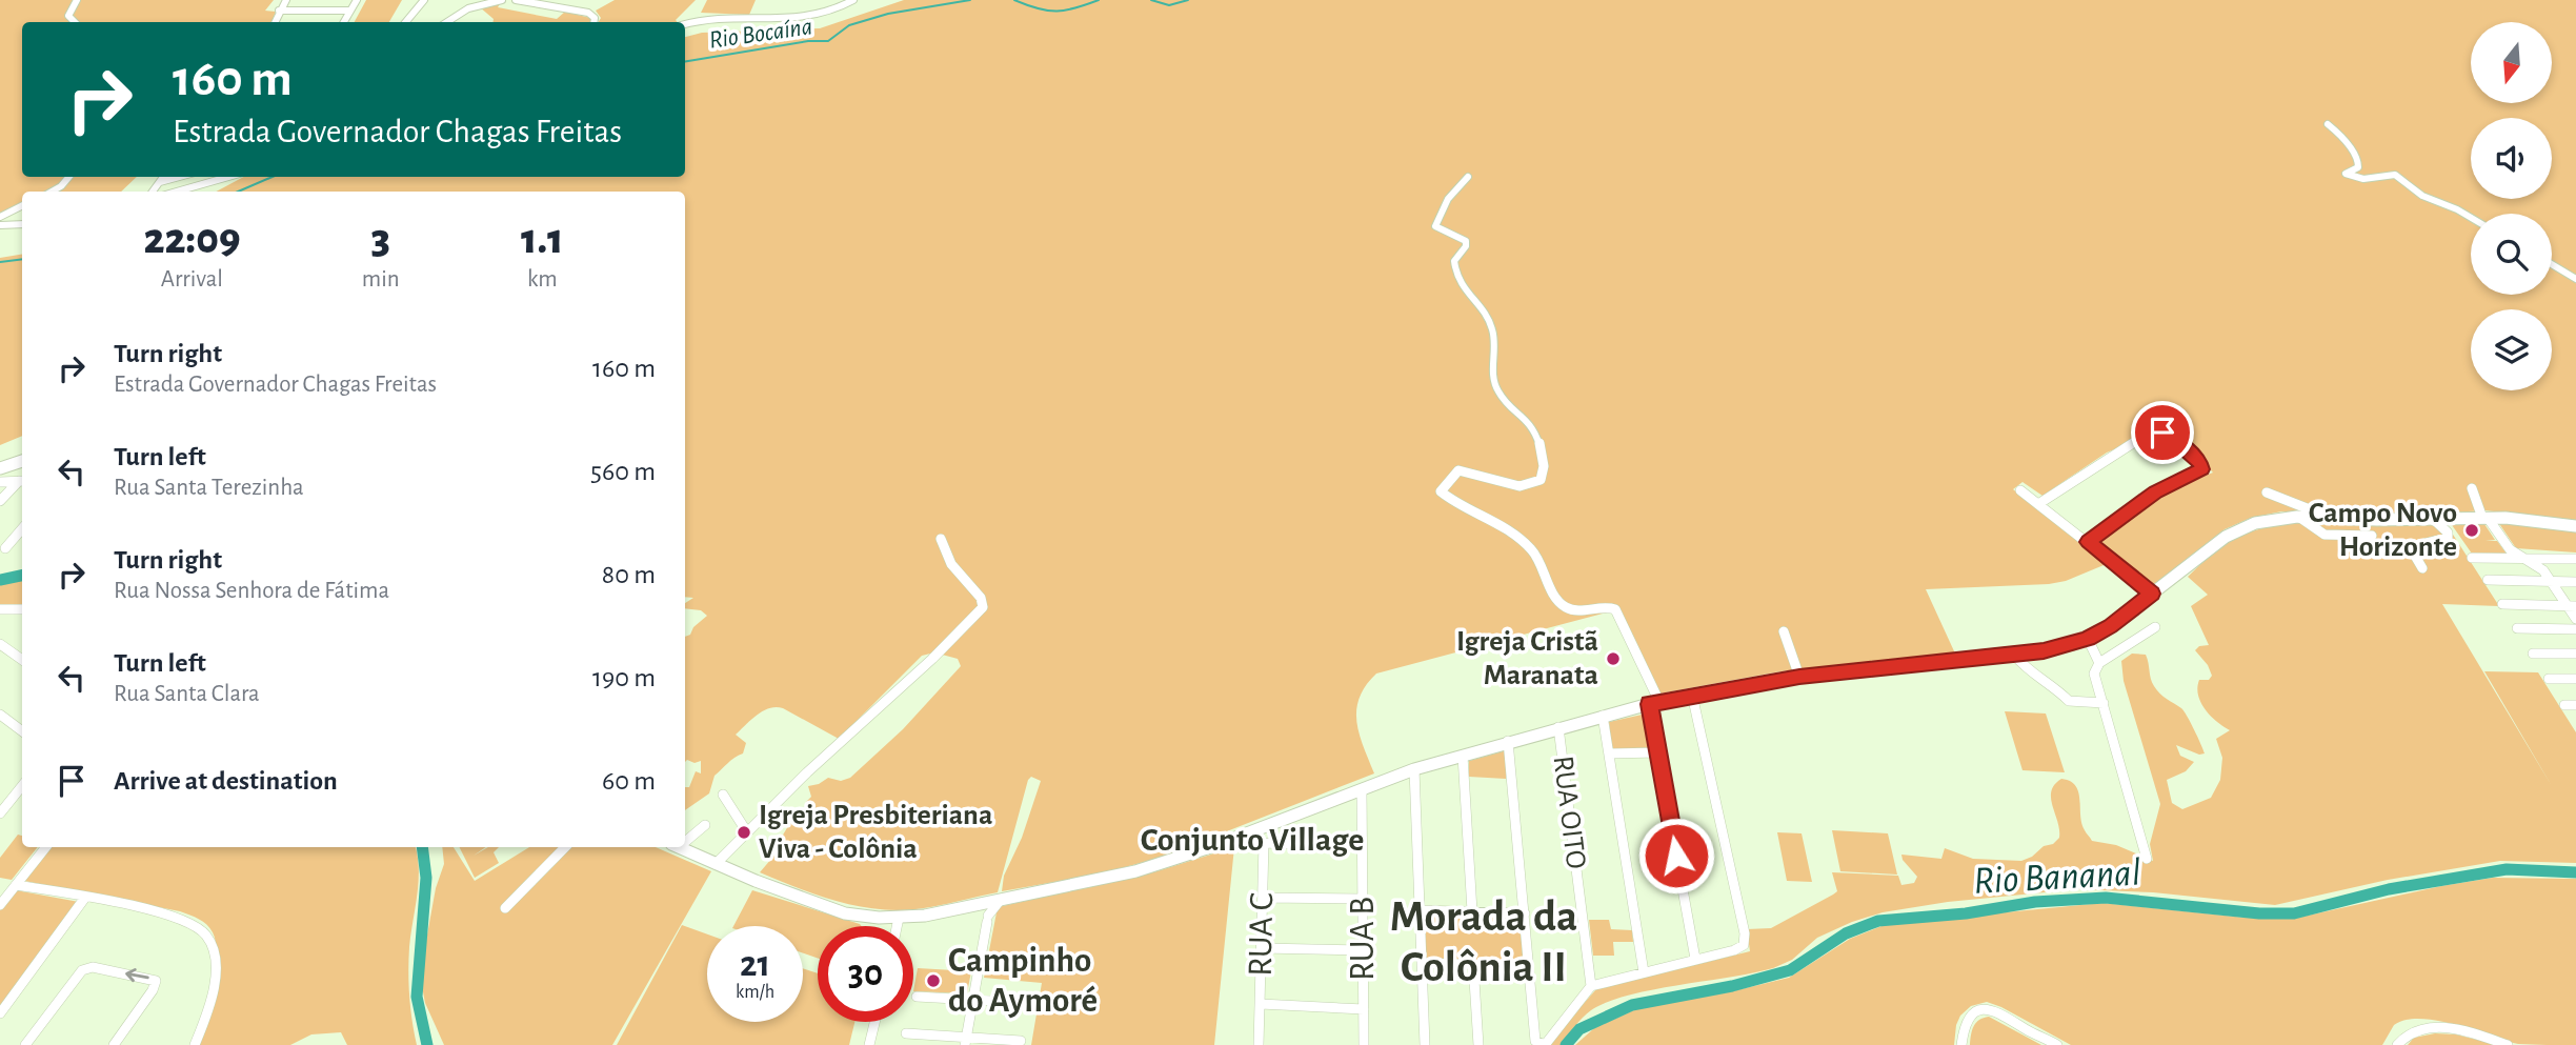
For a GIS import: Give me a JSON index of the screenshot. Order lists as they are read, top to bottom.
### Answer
{
  "streets": {
    "street": ["RUA OITO", "RUA C", "RUA B"]
  },
  "districts": ["Conjunto Village", "Morada da Colônia II"],
  "water": ["Rio Bocaína", "Rio Bananal"],
  "places": [
    "Campo Novo Horizonte",
    "Igreja Cristã Maranata",
    "Igreja Presbiteriana Viva - Colônia",
    "Campinho do Aymoré"
  ],
  "north": "bottom",
  "page": {
    "turn": ["160 m", "Estrada Governador Chagas Freitas"],
    "eta": [
      "22:09",
      "Arrival",
      "3",
      "min",
      "1.1",
      "km"
    ],
    "list": [
      {
        "name": "Turn right",
        "note": "Estrada Governador Chagas Freitas",
        "value": "160 m"
      },
      {
        "name": "Turn left",
        "note": "Rua Santa Terezinha",
        "value": "560 m"
      },
      {
        "name": "Turn right",
        "note": "Rua Nossa Senhora de Fátima",
        "value": "80 m"
      },
      {
        "name": "Turn left",
        "note": "Rua Santa Clara",
        "value": "190 m"
      },
      {
        "name": "Arrive at destination",
        "value": "60 m"
      }
    ],
    "speed": "21 km/h",
    "limit": "30"
  }
}
